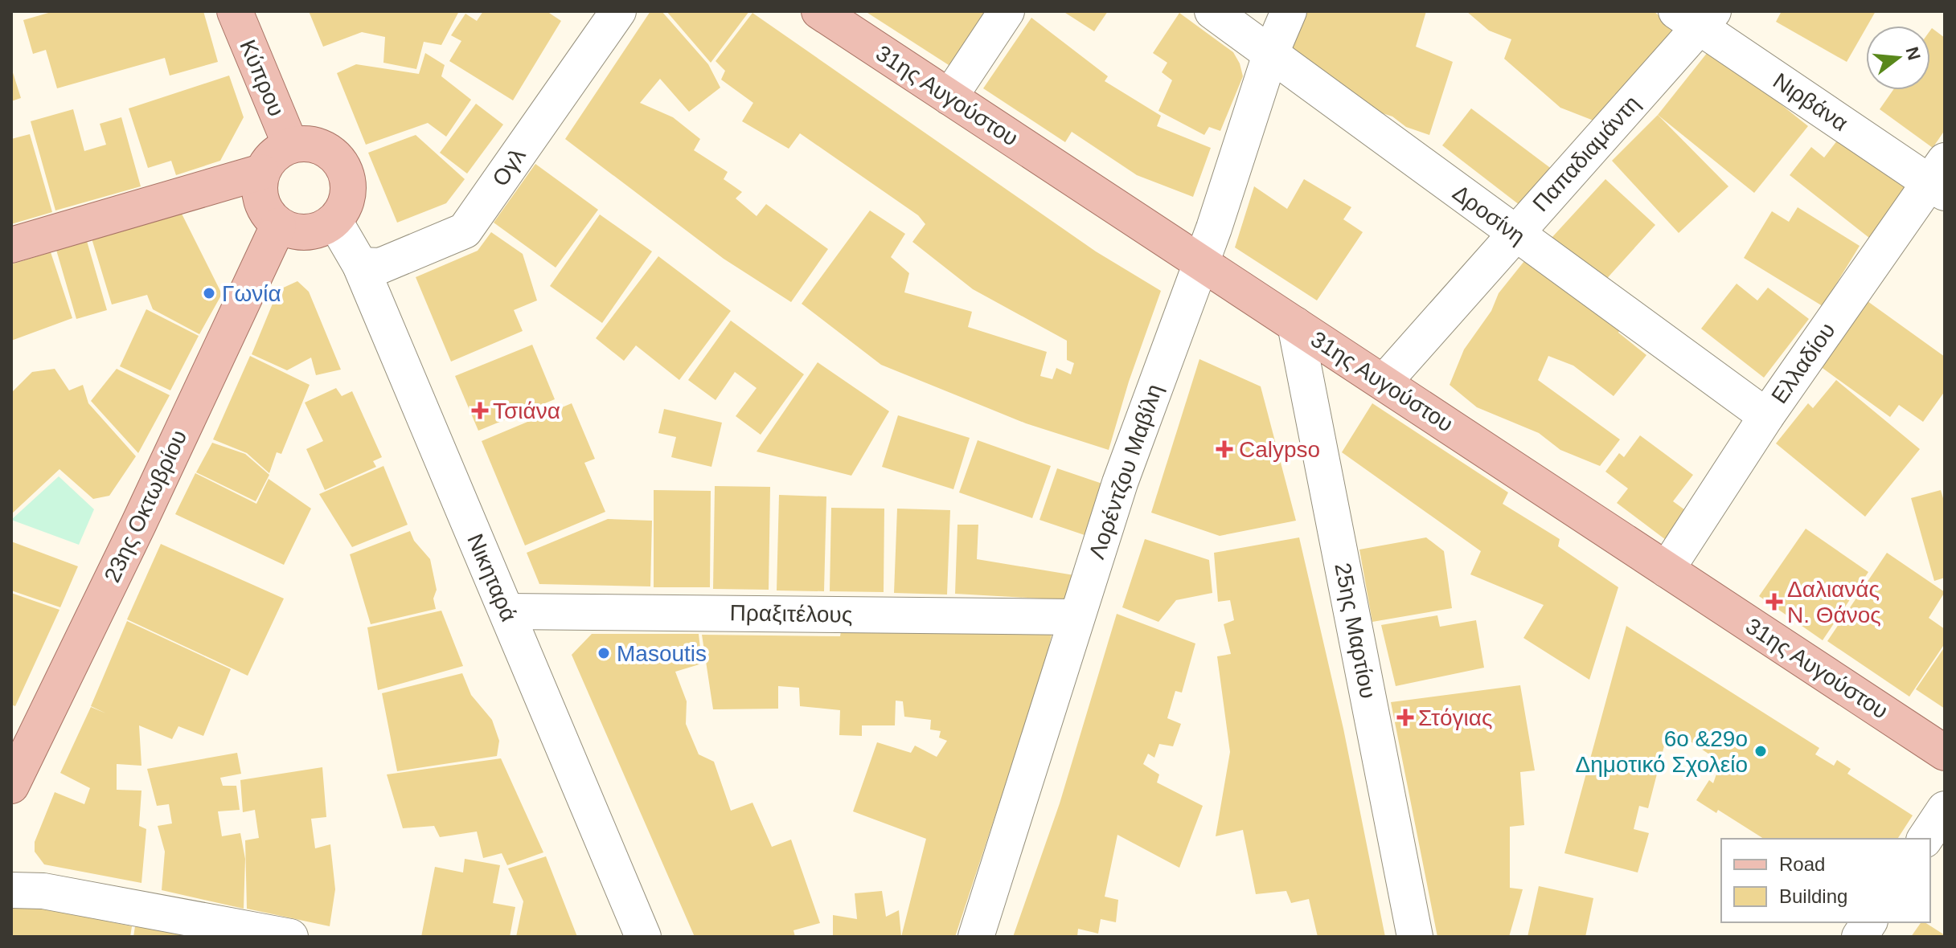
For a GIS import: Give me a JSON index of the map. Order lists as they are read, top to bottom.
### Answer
{
  "streets": {
    "main road": ["Κύπρου", "31ης Αυγούστου", "23ης Οκτωβρίου"],
    "street": [
      "Νιρβάνα",
      "Παπαδιαμάντη",
      "Ογλ",
      "Δροσίνη",
      "Ελλαδίου",
      "Λορέντζου Μαβίλη",
      "Νικηταρά",
      "Πραξιτέλους",
      "25ης Μαρτίου"
    ]
  },
  "crossings": [
    ["Κύπρου", "23ης Οκτωβρίου"],
    ["Κύπρου", "Νικηταρά"],
    ["31ης Αυγούστου", "Παπαδιαμάντη"],
    ["31ης Αυγούστου", "Ελλαδίου"],
    ["31ης Αυγούστου", "Λορέντζου Μαβίλη"],
    ["31ης Αυγούστου", "25ης Μαρτίου"],
    ["Νιρβάνα", "Παπαδιαμάντη"],
    ["Νιρβάνα", "Ελλαδίου"],
    ["Παπαδιαμάντη", "Δροσίνη"],
    ["Ογλ", "Νικηταρά"],
    ["Δροσίνη", "Ελλαδίου"],
    ["Δροσίνη", "Λορέντζου Μαβίλη"],
    ["Λορέντζου Μαβίλη", "Πραξιτέλους"],
    ["23ης Οκτωβρίου", "Νικηταρά"],
    ["Νικηταρά", "Πραξιτέλους"]
  ],
  "places": {
    "other": ["Γωνία", "Masoutis", "6ο &29ο Δημοτικό Σχολείο"],
    "health": [
      "Τσιάνα",
      "Calypso",
      "Δαλιανάς Ν. Θάνος",
      "Στόγιας"
    ]
  },
  "legend": ["Road", "Building"],
  "north": "right"
}
